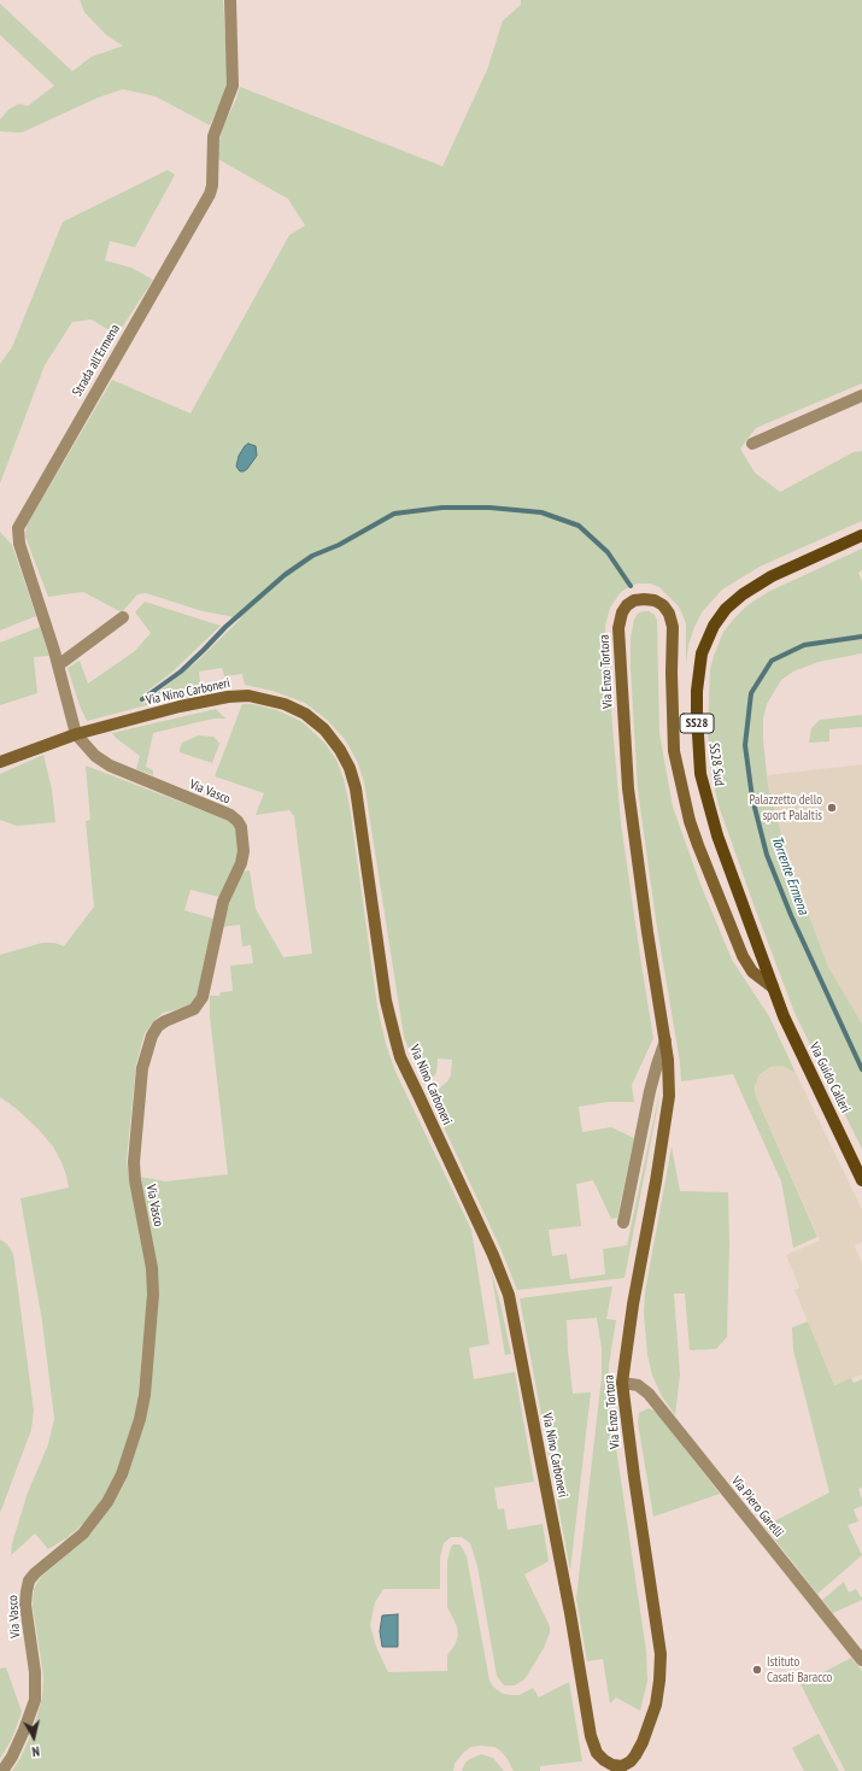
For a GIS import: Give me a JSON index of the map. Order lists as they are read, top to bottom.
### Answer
{
  "streets": {
    "main road": [
      "Via Enzo Tortora",
      "Via Nino Carboneri",
      "SS28",
      "SS28 Sud",
      "Via Guido Calleri"
    ],
    "street": ["Strada all'Ermena", "Via Vasco", "Via Piero Garelli"]
  },
  "crossings": [
    ["Strada all'Ermena", "Via Nino Carboneri"],
    ["Strada all'Ermena", "Via Vasco"],
    ["Via Enzo Tortora", "Via Nino Carboneri"],
    ["Via Enzo Tortora", "SS28 Sud"],
    ["Via Enzo Tortora", "Via Guido Calleri"],
    ["Via Enzo Tortora", "Via Piero Garelli"],
    ["Via Nino Carboneri", "Via Vasco"],
    ["SS28 Sud", "Via Guido Calleri"]
  ],
  "water": ["Torrente Ermena"],
  "places": ["Palazzetto dello sport PalaItis", "Istituto Casati Baracco"],
  "north": "bottom"
}
